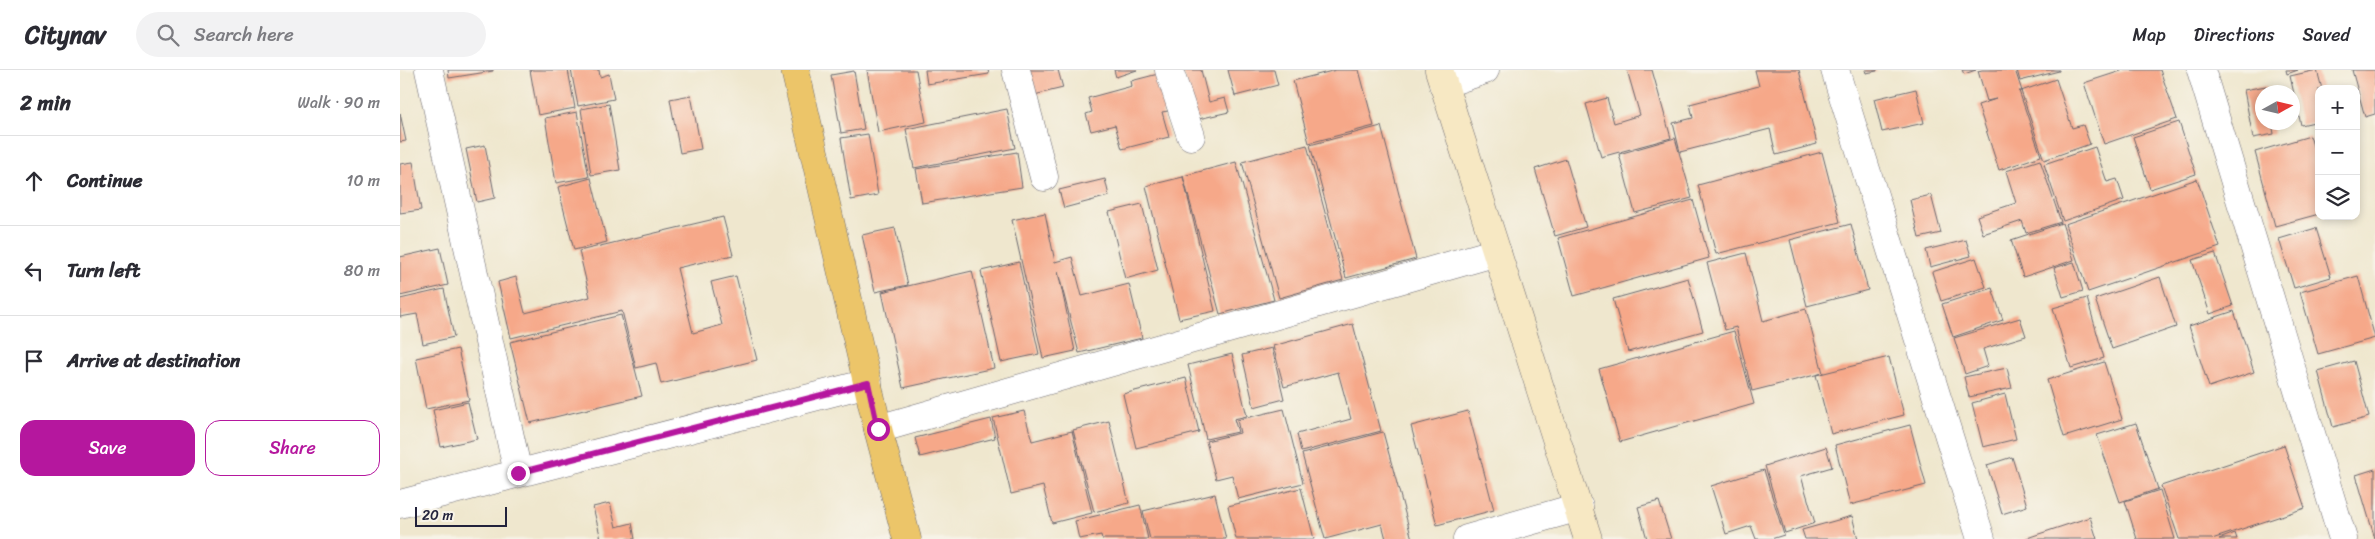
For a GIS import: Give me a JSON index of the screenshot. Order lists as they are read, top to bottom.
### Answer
{
  "scale_bar": "20 m",
  "north": "right",
  "page": {
    "header": "Citynav",
    "search": "Search here",
    "nav": ["Map", "Directions", "Saved"],
    "heading": ["2 min", "Walk · 90 m"],
    "map_buttons": ["+", "−"],
    "list": [
      ["Continue", "10 m"],
      ["Turn left", "80 m"],
      "Arrive at destination"
    ],
    "buttons": ["Save", "Share"],
    "scale": "20 m"
  }
}
